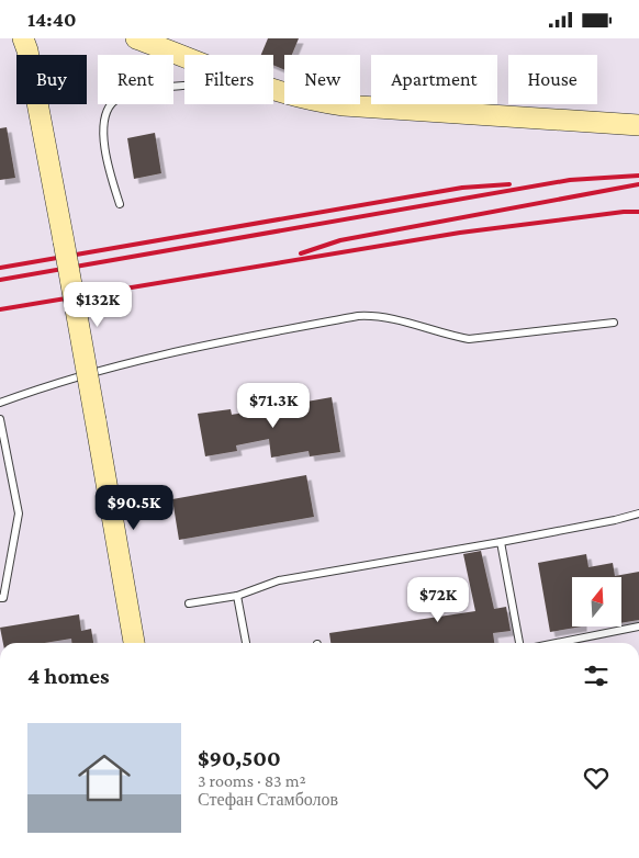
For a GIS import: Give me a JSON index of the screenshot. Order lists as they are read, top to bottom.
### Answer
{
  "north": "top",
  "page": {
    "status": "14:40",
    "chip": [
      "Buy",
      "Rent",
      "Filters",
      "New",
      "Apartment",
      "House"
    ],
    "price": [
      "$132K",
      "$71.3K",
      "$90.5K",
      "$72K"
    ],
    "heading": "4 homes",
    "list": [
      {
        "name": "$90,500",
        "note": "3 rooms · 83 m² · Стефан Стамболов"
      }
    ]
  }
}
